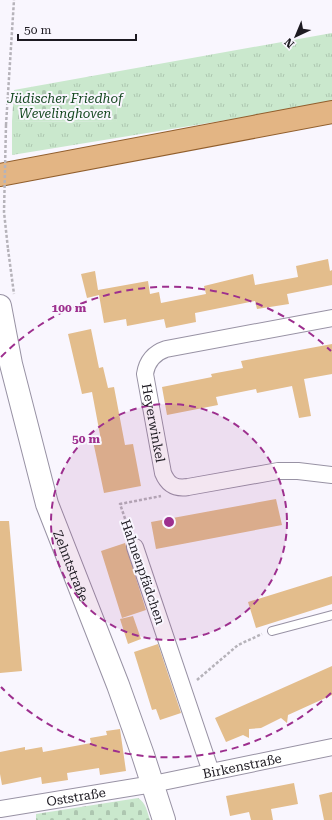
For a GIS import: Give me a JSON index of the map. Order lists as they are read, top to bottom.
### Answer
{
  "streets": {
    "main road": ["Zehntstraße"],
    "street": [
      "Heyerwinkel",
      "Hahnenpfädchen",
      "Birkenstraße",
      "Oststraße"
    ]
  },
  "crossings": [
    ["Heyerwinkel", "Hahnenpfädchen"],
    ["Zehntstraße", "Birkenstraße"],
    ["Zehntstraße", "Oststraße"],
    ["Hahnenpfädchen", "Birkenstraße"],
    ["Birkenstraße", "Oststraße"]
  ],
  "parks": ["Jüdischer Friedhof Wevelinghoven"],
  "scale_bar": "50 m",
  "north": "bottom left",
  "rings": ["100 m", "50 m"]
}
